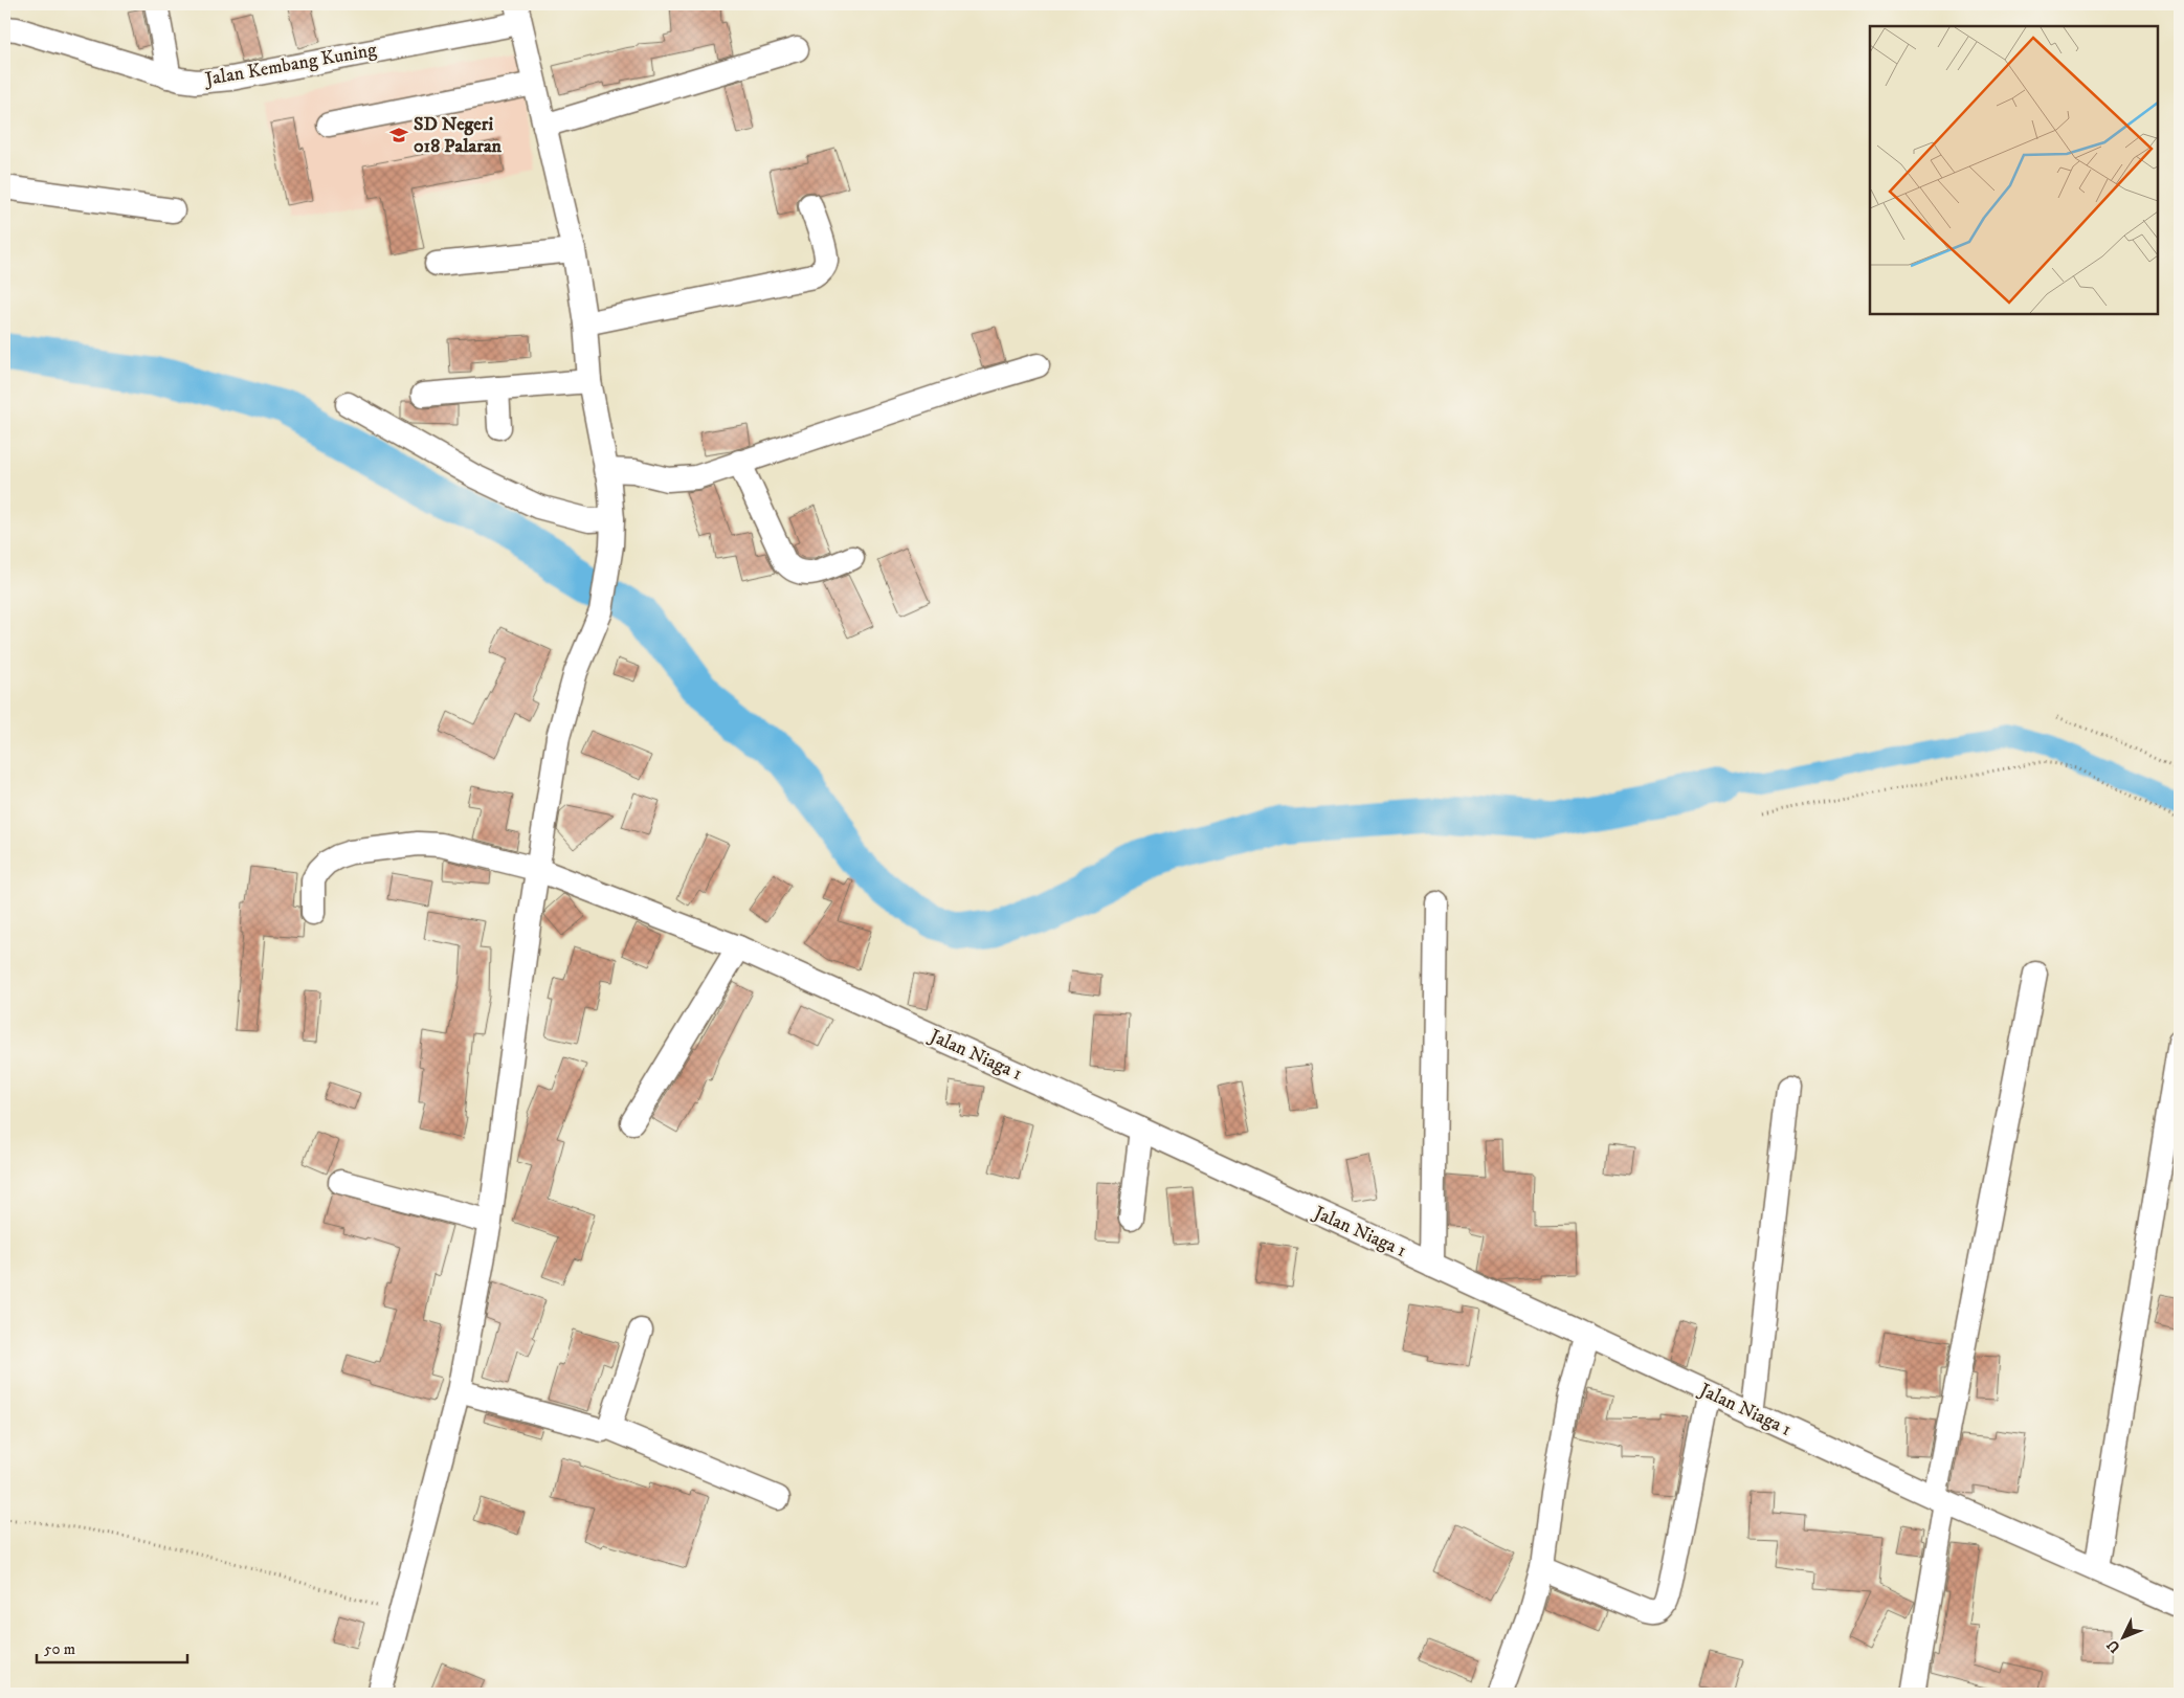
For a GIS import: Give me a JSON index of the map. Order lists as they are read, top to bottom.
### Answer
{
  "streets": {
    "street": ["Jalan Kembang Kuning", "Jalan Niaga 1"]
  },
  "places": {
    "school or university": ["SD Negeri 018 Palaran"]
  },
  "scale_bar": "50 m",
  "north": "bottom left"
}
